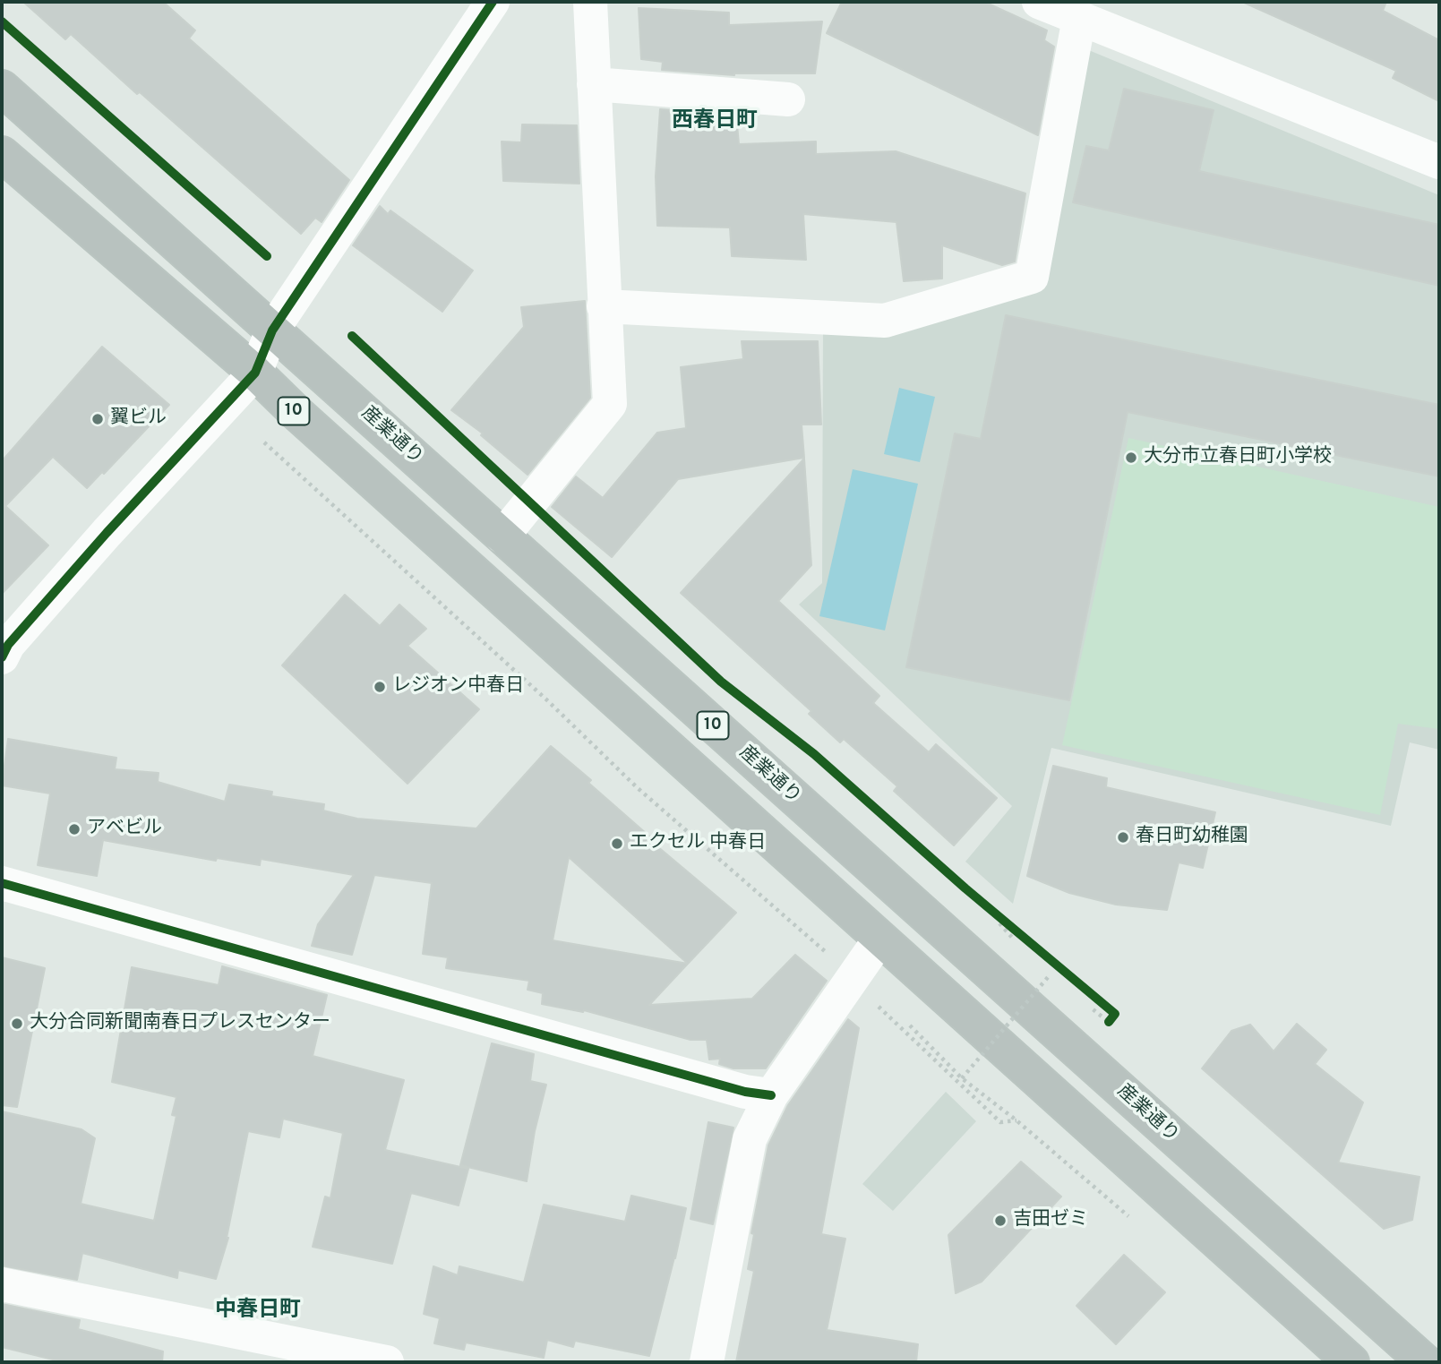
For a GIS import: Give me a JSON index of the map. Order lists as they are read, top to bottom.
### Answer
{
  "streets": {
    "highway": ["10", "産業通り"]
  },
  "districts": ["西春日町", "中春日町"],
  "places": [
    "翼ビル",
    "大分市立春日町小学校",
    "レジオン中春日",
    "アベビル",
    "春日町幼稚園",
    "エクセル 中春日",
    "大分合同新聞南春日プレスセンター",
    "吉田ゼミ"
  ]
}
